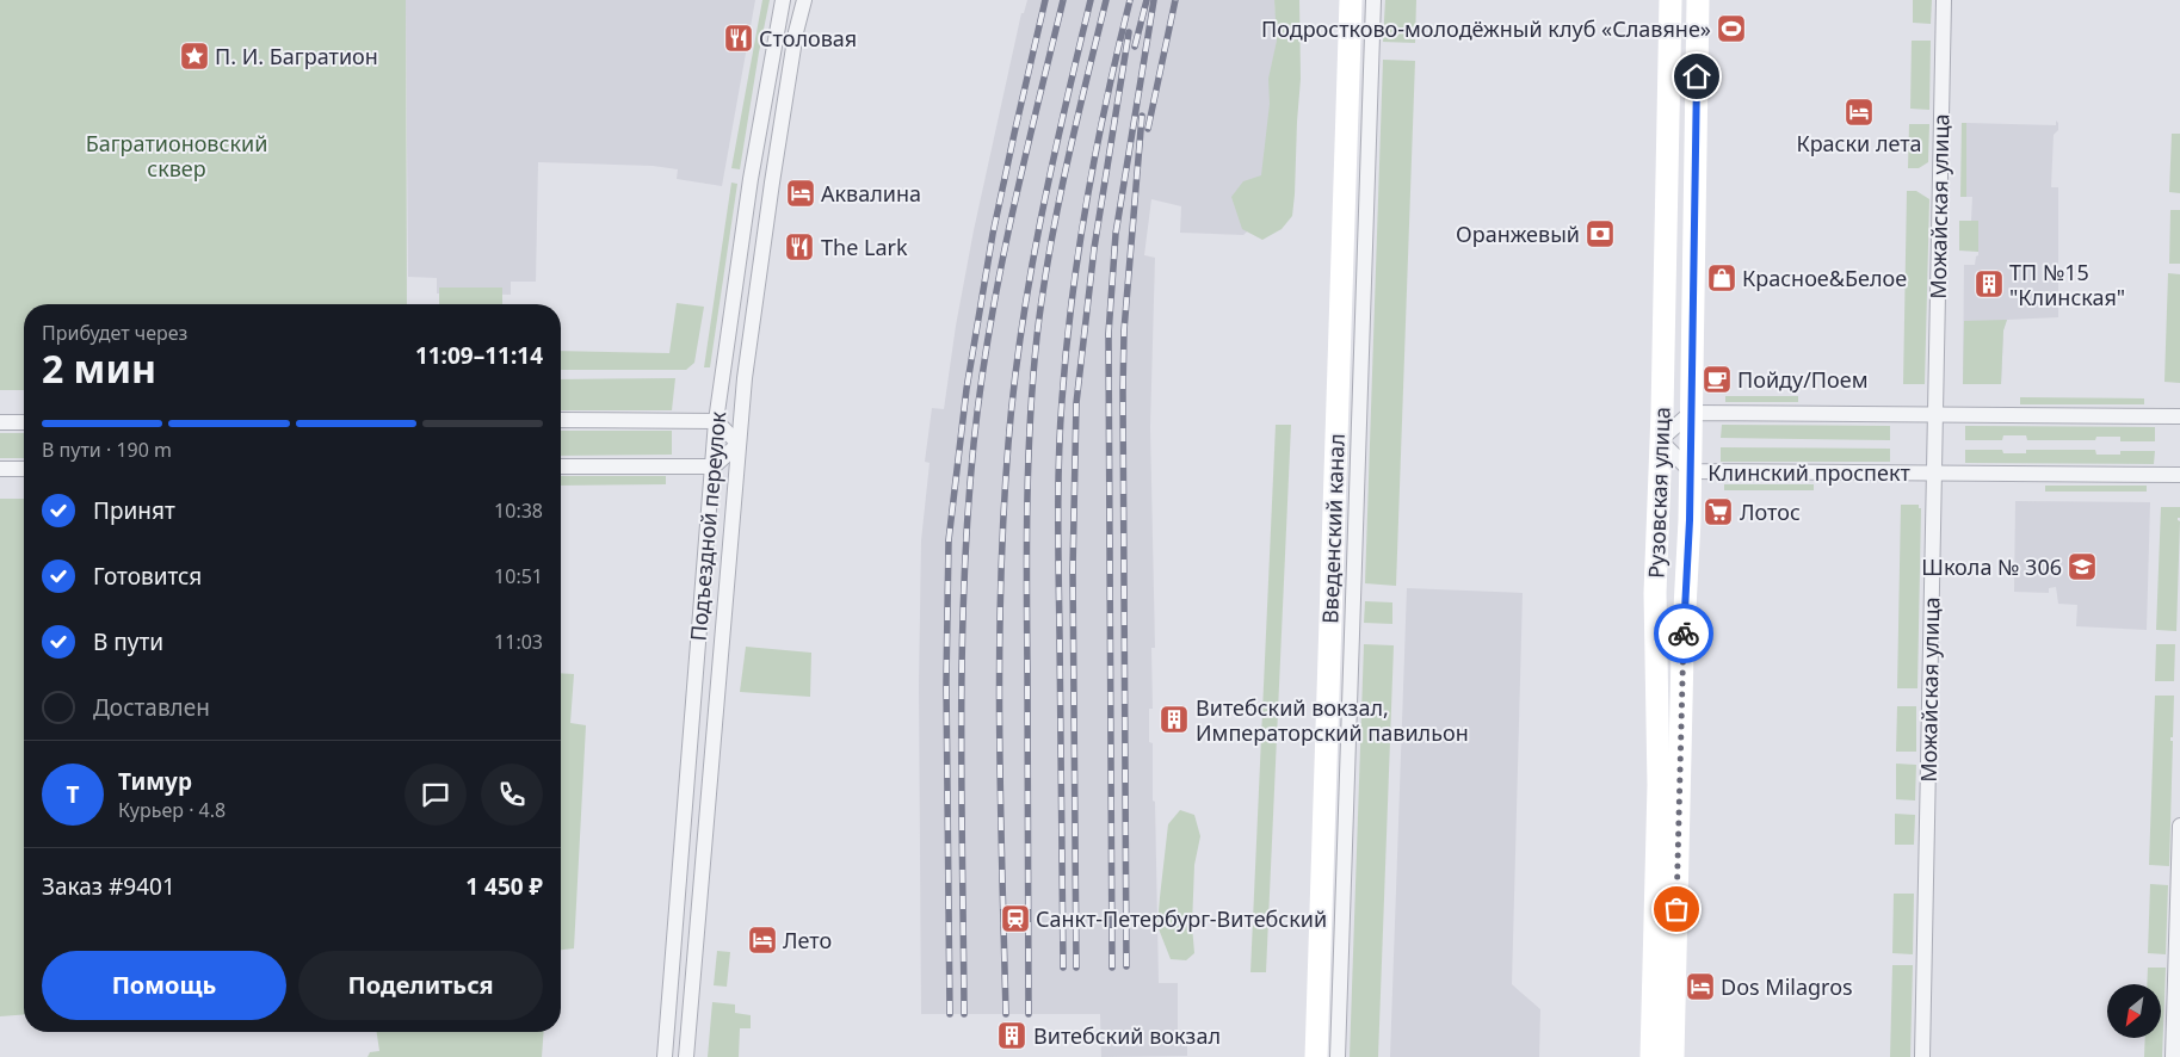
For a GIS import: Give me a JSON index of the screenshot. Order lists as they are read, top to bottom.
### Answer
{
  "streets": {
    "street": [
      "Можайская улица",
      "Клинский проспект",
      "Рузовская улица",
      "Подъездной переулок",
      "Введенский канал"
    ]
  },
  "crossings": [
    ["Можайская улица", "Клинский проспект"],
    ["Клинский проспект", "Рузовская улица"]
  ],
  "parks": ["Багратионовский сквер"],
  "places": {
    "sports": ["Подростково-молодёжный клуб «Славяне»"],
    "restaurant": ["Столовая", "The Lark"],
    "place": ["П. И. Багратион"],
    "hotel": [
      "Краски лета",
      "Аквалина",
      "Лето",
      "Dos Milagros"
    ],
    "bank": ["Оранжевый"],
    "shop": ["Красное&Белое"],
    "building": ["ТП №15 \"Клинская\"", "Витебский вокзал, Императорский павильон", "Витебский вокзал"],
    "cafe": ["Пойду/Поем"],
    "supermarket": ["Лотос"],
    "school or university": ["Школа № 306"],
    "station": ["Санкт-Петербург-Витебский"]
  },
  "north": "bottom left",
  "page": {
    "heading": ["2 мин", "Прибудет через", "11:09–11:14"],
    "panel": [
      "Тимур",
      "Курьер · 4.8",
      "Заказ #9401",
      "1 450 ₽"
    ],
    "bar": "В пути · 190 m",
    "list": [
      ["Принят", "10:38"],
      ["Готовится", "10:51"],
      ["В пути", "11:03"],
      "Доставлен"
    ],
    "round": "Т",
    "buttons": ["Помощь", "Поделиться"]
  }
}
